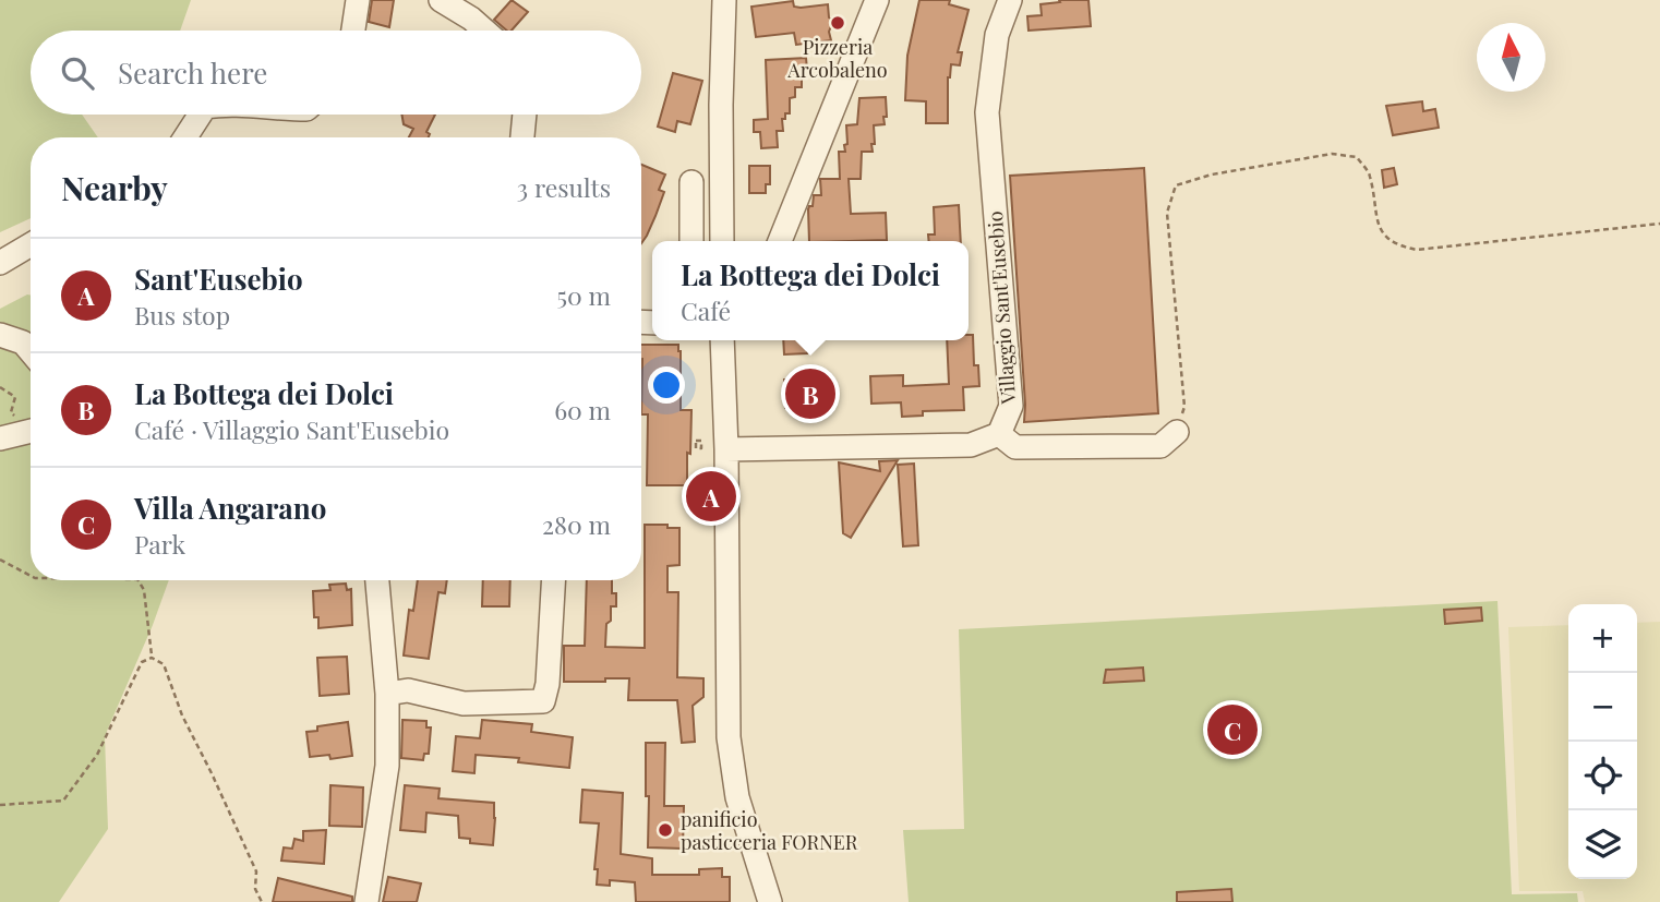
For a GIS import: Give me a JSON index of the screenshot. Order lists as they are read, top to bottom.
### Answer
{
  "streets": {
    "street": ["Villaggio Sant'Eusebio"]
  },
  "places": ["Pizzeria Arcobaleno", "panificio pasticceria FORNER"],
  "north": "top",
  "page": {
    "search": "Search here",
    "heading": ["Nearby", "3 results"],
    "list": [
      {
        "mark": "A",
        "name": "Sant'Eusebio",
        "note": "Bus stop",
        "value": "50 m"
      },
      {
        "mark": "B",
        "name": "La Bottega dei Dolci",
        "note": "Café · Villaggio Sant'Eusebio",
        "value": "60 m"
      },
      {
        "mark": "C",
        "name": "Villa Angarano",
        "note": "Park",
        "value": "280 m"
      }
    ],
    "popup": ["La Bottega dei Dolci", "Café"],
    "pins": ["B", "A", "C"],
    "map_buttons": ["+", "−"]
  }
}
